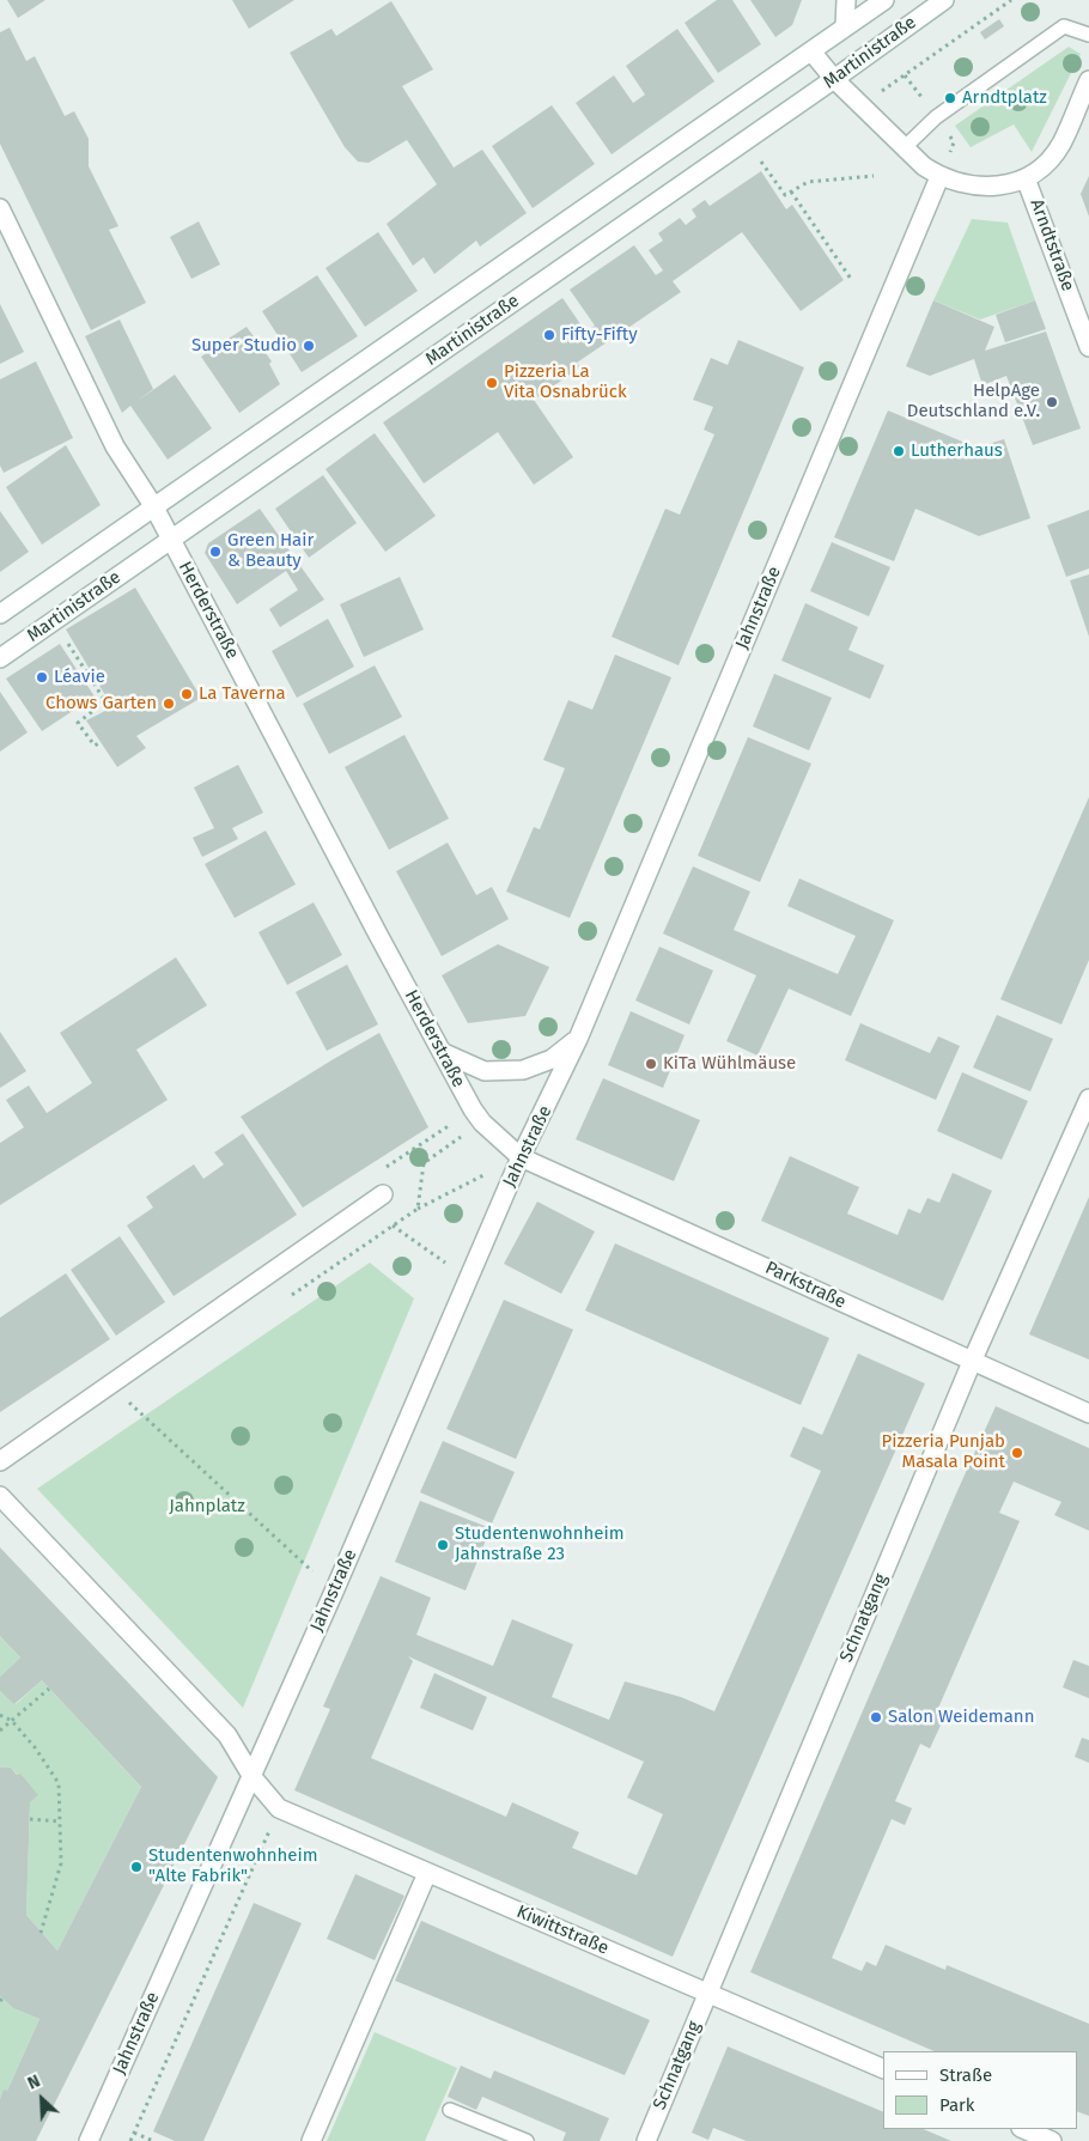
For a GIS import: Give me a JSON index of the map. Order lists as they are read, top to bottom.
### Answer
{
  "streets": {
    "street": [
      "Martinistraße",
      "Arndtstraße",
      "Jahnstraße",
      "Herderstraße",
      "Parkstraße",
      "Schnatgang",
      "Kiwittstraße"
    ]
  },
  "crossings": [
    ["Martinistraße", "Herderstraße"],
    ["Jahnstraße", "Herderstraße"],
    ["Jahnstraße", "Parkstraße"],
    ["Jahnstraße", "Kiwittstraße"],
    ["Herderstraße", "Parkstraße"],
    ["Parkstraße", "Schnatgang"],
    ["Schnatgang", "Kiwittstraße"]
  ],
  "parks": ["Jahnplatz"],
  "places": [
    "Arndtplatz",
    "Fifty-Fifty",
    "Super Studio",
    "Pizzeria La Vita Osnabrück",
    "HelpAge Deutschland e.V.",
    "Lutherhaus",
    "Green Hair & Beauty",
    "Léavie",
    "La Taverna",
    "Chows Garten",
    "KiTa Wühlmäuse",
    "Pizzeria Punjab Masala Point",
    "Studentenwohnheim Jahnstraße 23",
    "Salon Weidemann",
    "Studentenwohnheim \"Alte Fabrik\""
  ],
  "legend": ["Straße", "Park"],
  "north": "top left"
}
